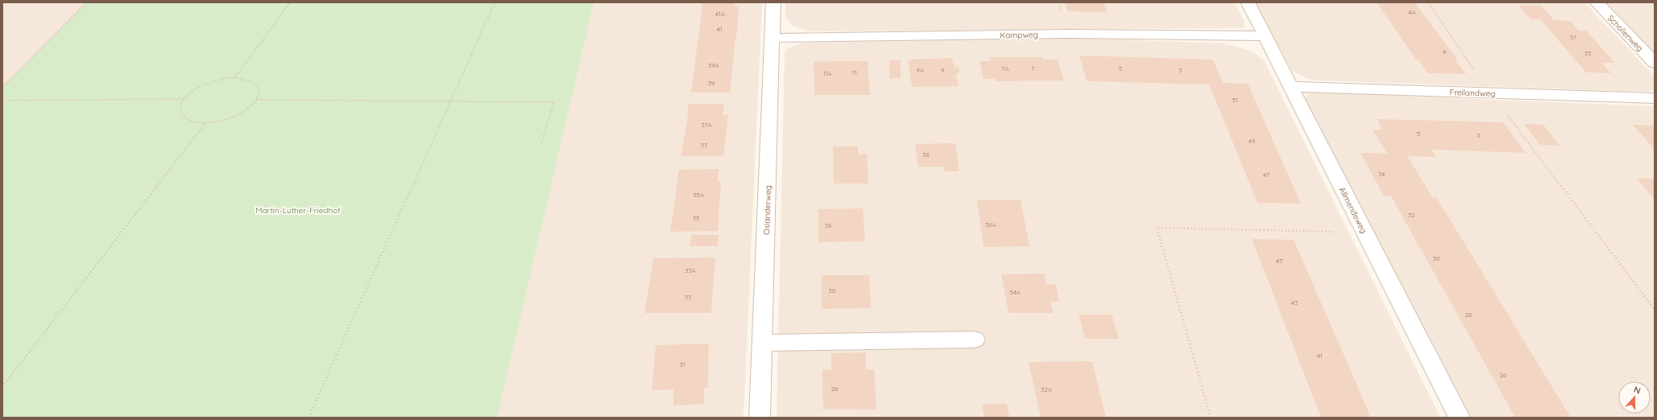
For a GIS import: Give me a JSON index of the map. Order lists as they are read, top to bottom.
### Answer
{
  "streets": {
    "street": [
      "Schollenweg",
      "Kampweg",
      "Freilandweg",
      "Osianderweg",
      "Allmendeweg"
    ]
  },
  "crossings": [
    ["Kampweg", "Osianderweg"],
    ["Kampweg", "Allmendeweg"],
    ["Freilandweg", "Allmendeweg"]
  ],
  "parks": ["Martin-Luther-Friedhof"],
  "house_numbers": [
    "4A",
    "41A",
    "41",
    "37",
    "4",
    "35",
    "39A",
    "7A",
    "7",
    "5",
    "9A",
    "9",
    "3",
    "11",
    "11A",
    "39",
    "51",
    "37A",
    "5",
    "3",
    "49",
    "37",
    "38",
    "34",
    "47",
    "35A",
    "32",
    "35",
    "36A",
    "36",
    "30",
    "45",
    "33A",
    "30",
    "34A",
    "33",
    "43",
    "28",
    "41",
    "31",
    "26",
    "28",
    "32A"
  ],
  "north": "top"
}
